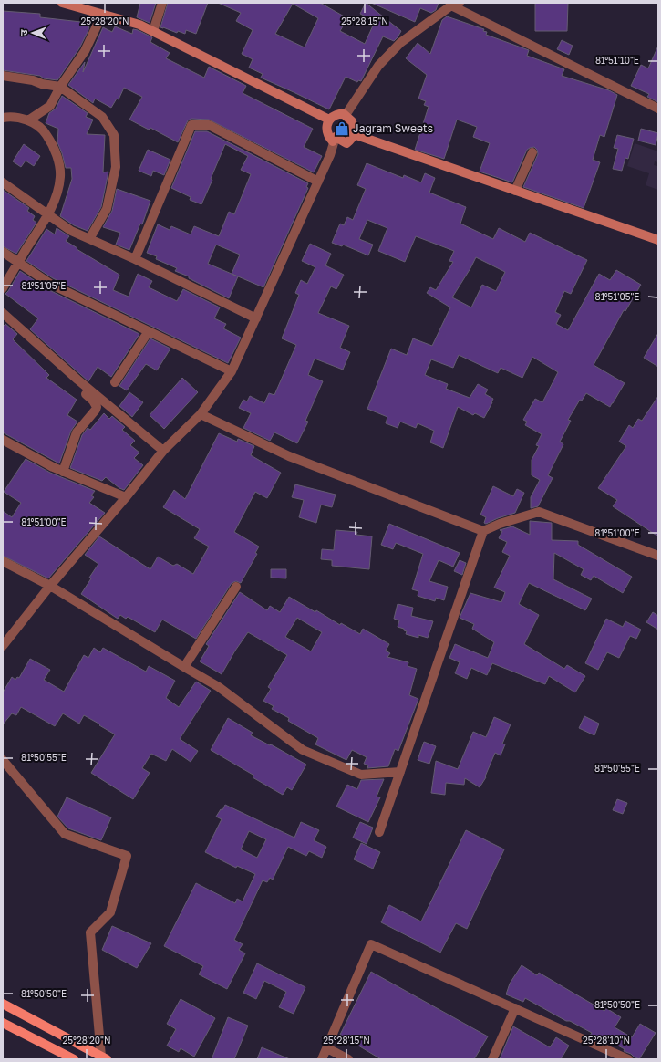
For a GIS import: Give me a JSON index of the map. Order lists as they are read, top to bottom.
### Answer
{
  "places": {
    "shop": ["Jagram Sweets"]
  },
  "north": "left",
  "coordinates": [
    "25°28'20\"N",
    "25°28'15\"N",
    "81°51'10\"E",
    "81°51'05\"E",
    "81°51'00\"E",
    "81°50'55\"E",
    "81°50'50\"E",
    "25°28'10\"N"
  ]
}
